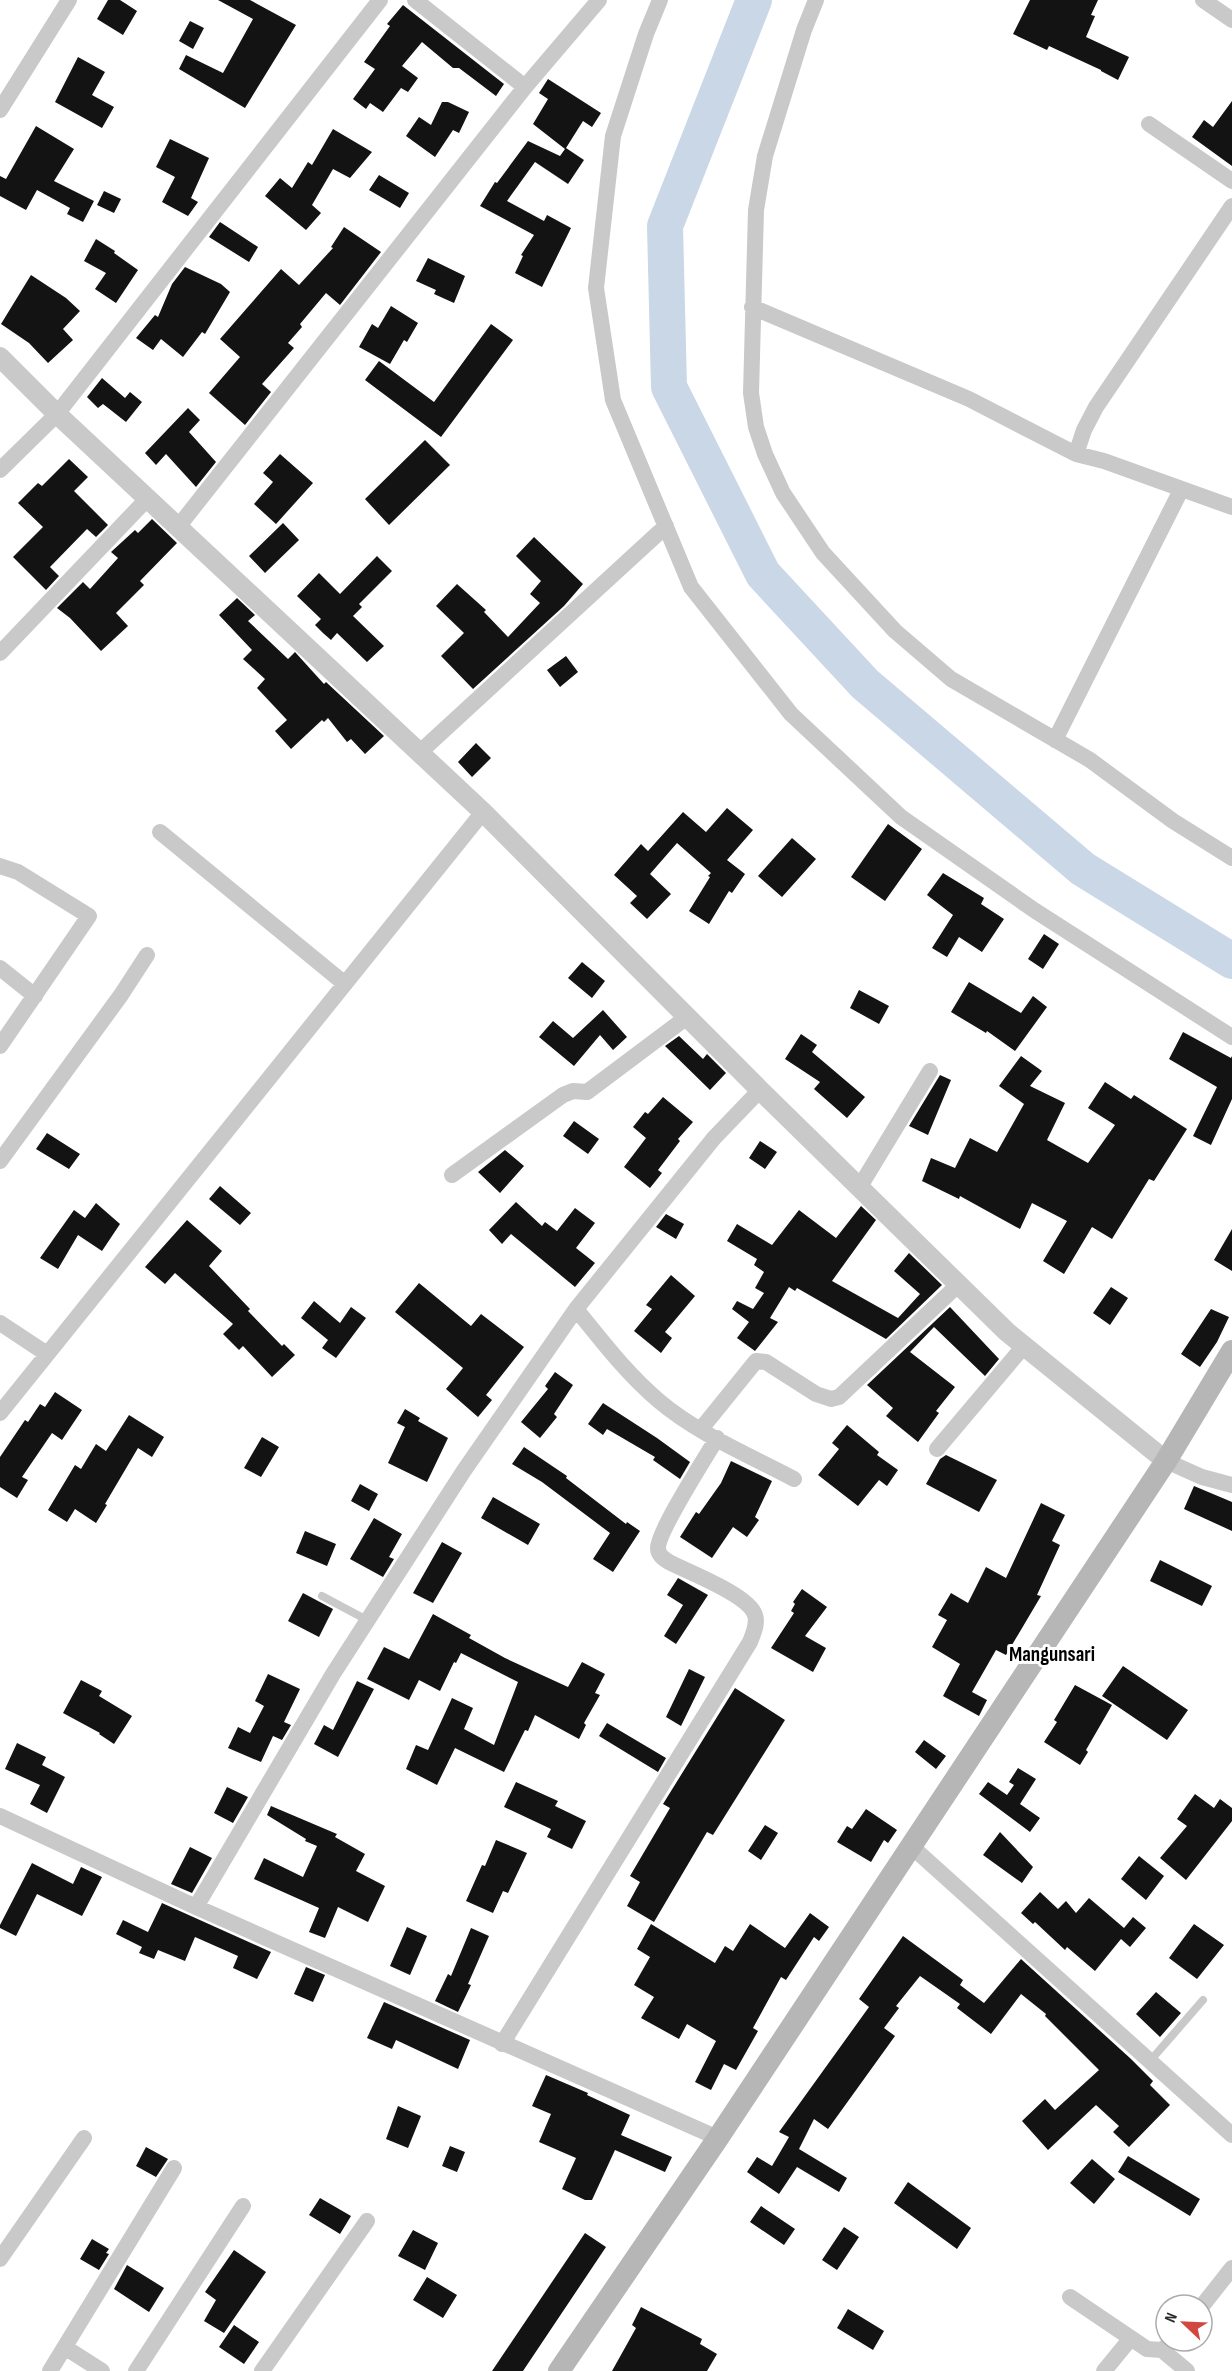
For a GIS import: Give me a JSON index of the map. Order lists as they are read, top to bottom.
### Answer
{
  "districts": ["Mangunsari"],
  "north": "top left"
}
